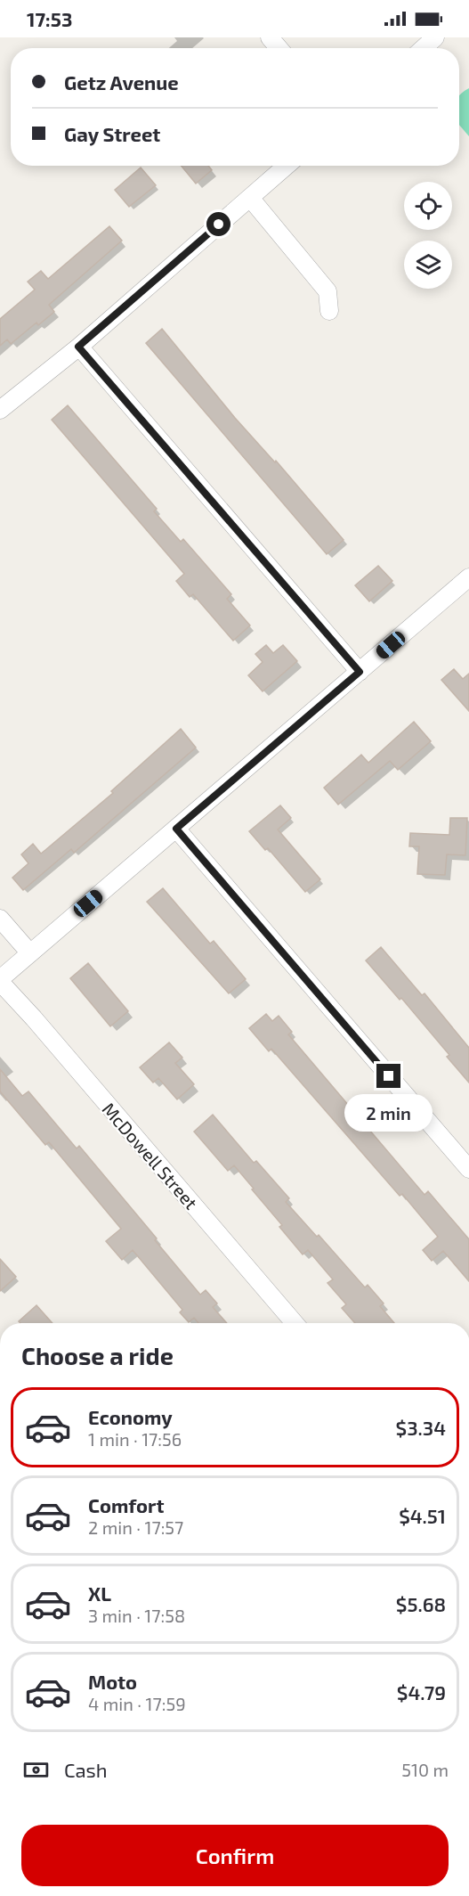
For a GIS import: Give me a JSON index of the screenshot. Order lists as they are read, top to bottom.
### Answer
{
  "streets": {
    "street": ["McDowell Street"]
  },
  "page": {
    "status": "17:53",
    "banner": ["Getz Avenue", "Gay Street"],
    "bubble": "2 min",
    "heading": "Choose a ride",
    "list": [
      {
        "name": "Economy",
        "note": "1 min · 17:56",
        "value": "$3.34"
      },
      {
        "name": "Comfort",
        "note": "2 min · 17:57",
        "value": "$4.51"
      },
      {
        "name": "XL",
        "note": "3 min · 17:58",
        "value": "$5.68"
      },
      {
        "name": "Moto",
        "note": "4 min · 17:59",
        "value": "$4.79"
      }
    ],
    "pay": ["Cash", "510 m"],
    "buttons": "Confirm"
  }
}
